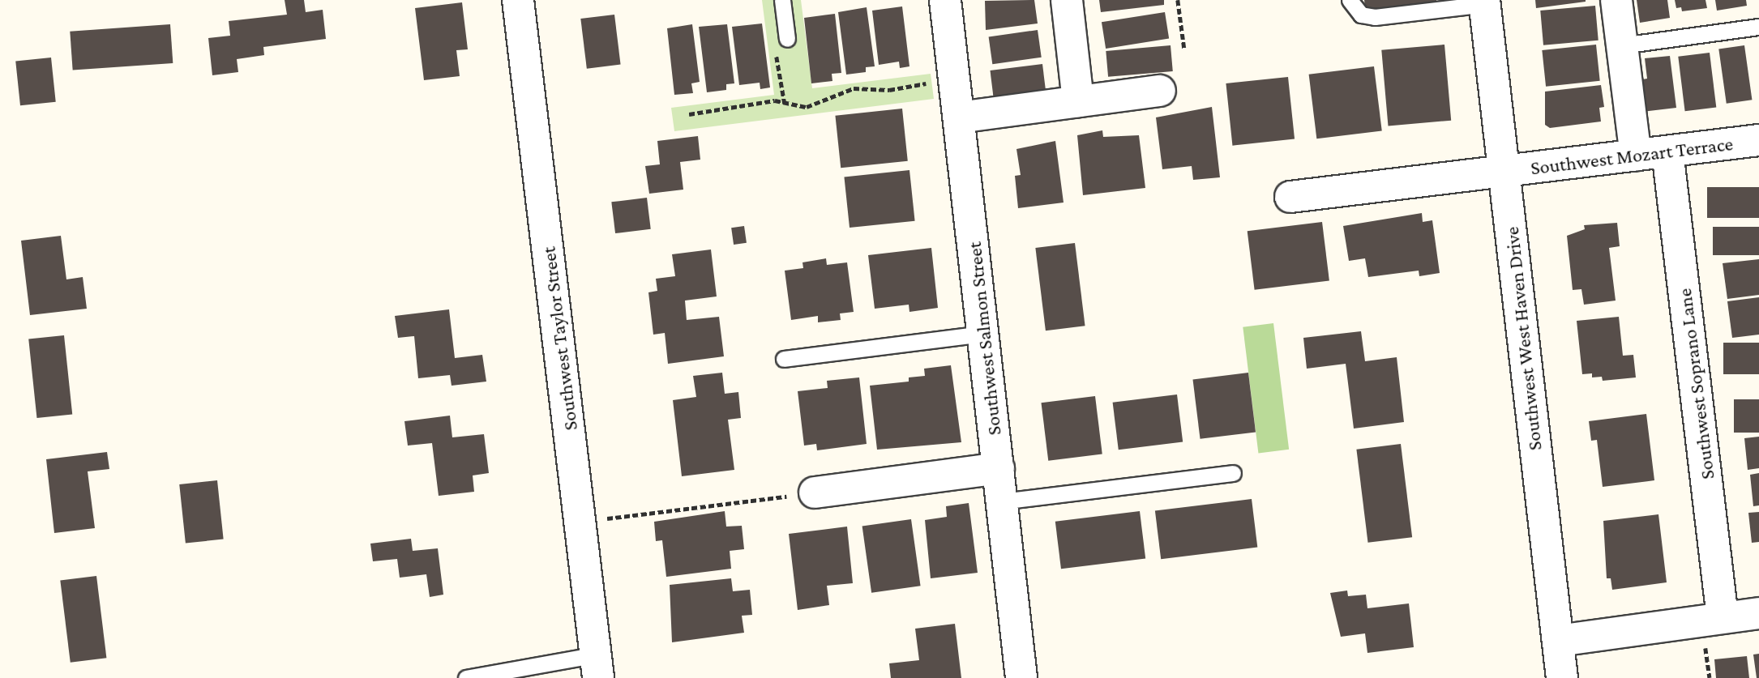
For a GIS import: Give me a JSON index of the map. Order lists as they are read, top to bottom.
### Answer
{
  "streets": {
    "street": [
      "Southwest Mozart Terrace",
      "Southwest Taylor Street",
      "Southwest Salmon Street",
      "Southwest West Haven Drive",
      "Southwest Soprano Lane"
    ]
  },
  "crossings": [
    ["Southwest Mozart Terrace", "Southwest West Haven Drive"],
    ["Southwest Mozart Terrace", "Southwest Soprano Lane"]
  ]
}
